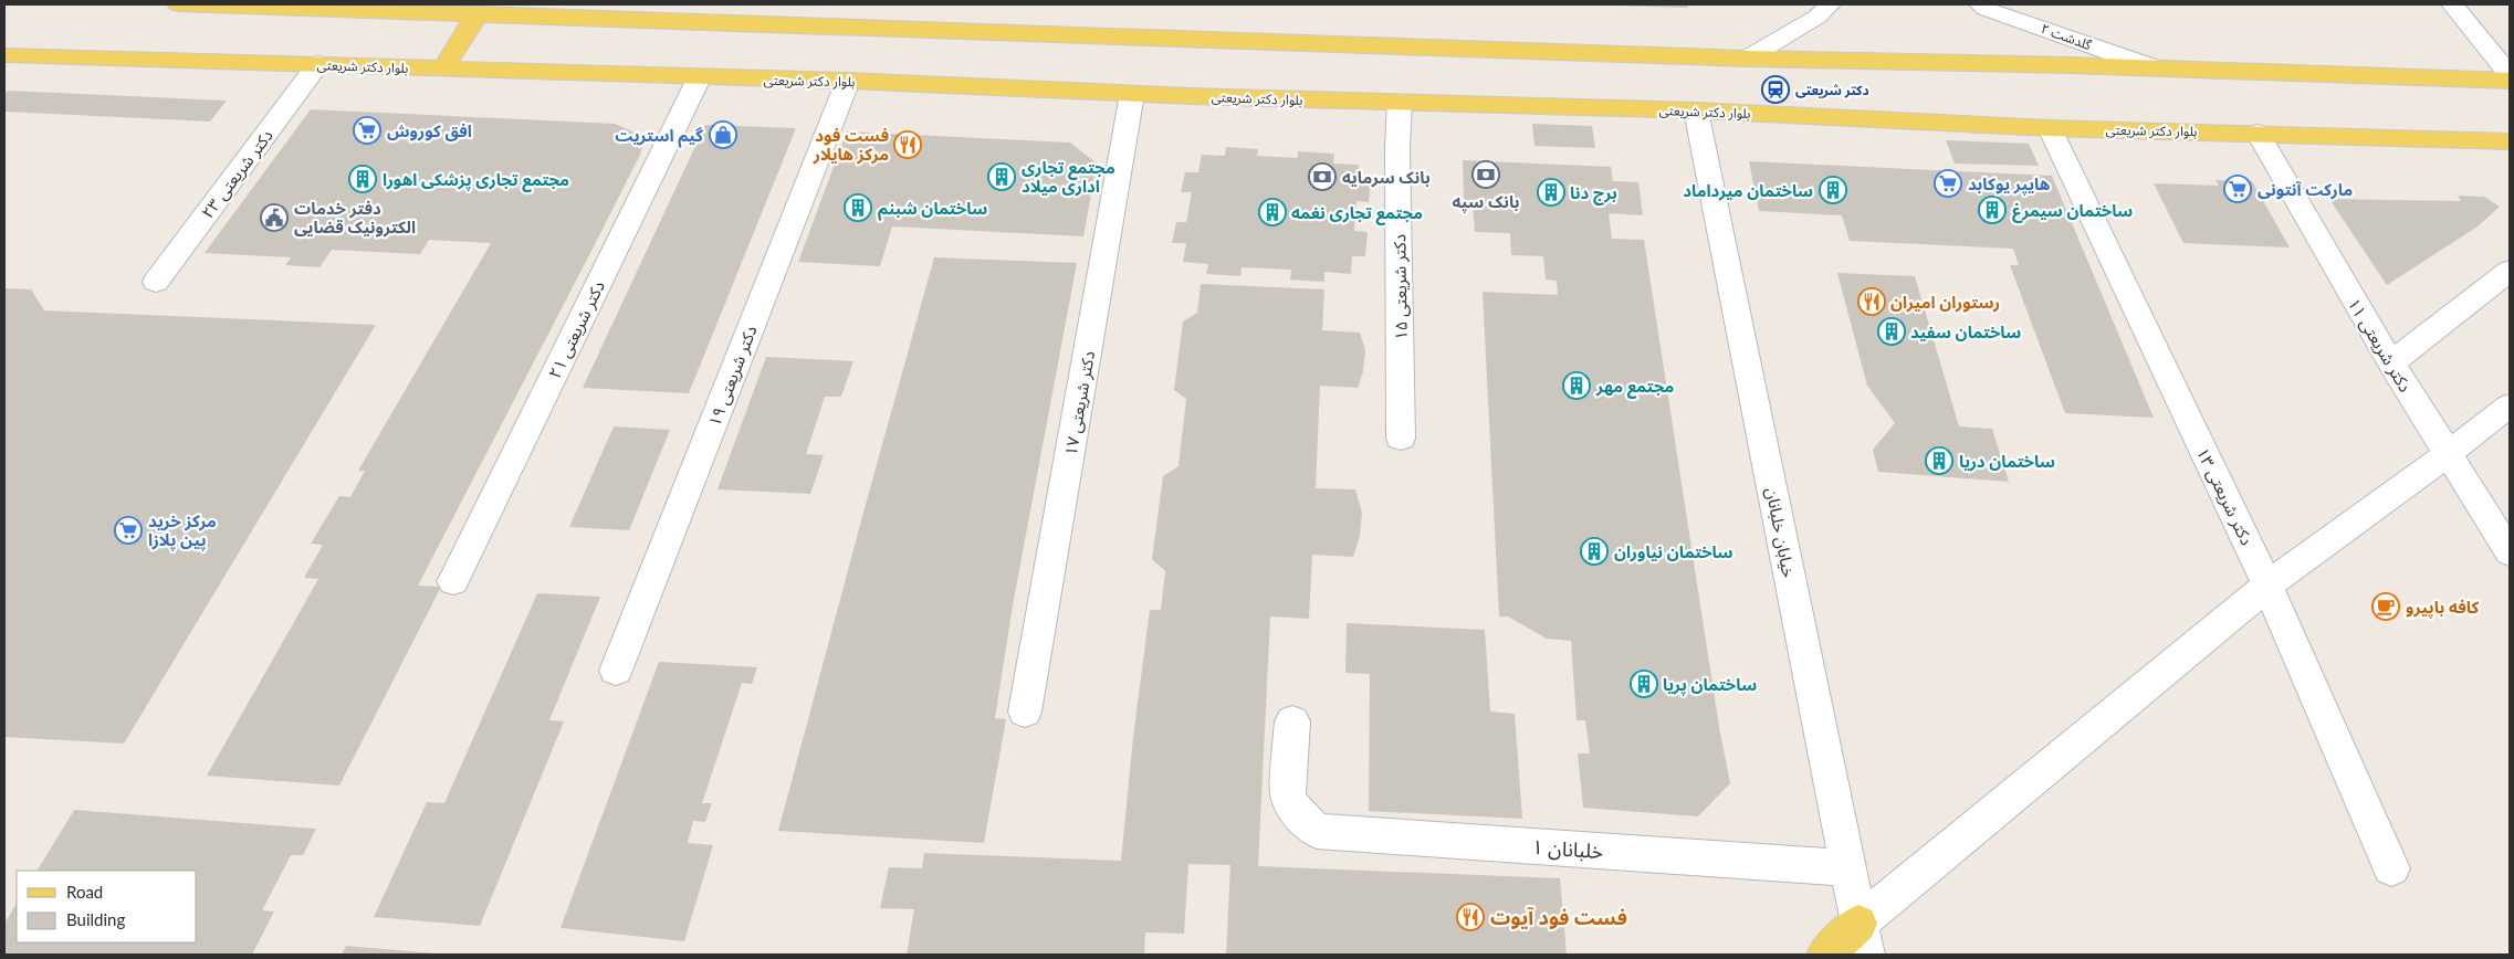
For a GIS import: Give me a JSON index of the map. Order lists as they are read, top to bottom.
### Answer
{
  "streets": {
    "main road": ["بلوار دکتر شریعتی"],
    "street": [
      "گلدشت ۲",
      "۲۳ دکتر شریعتی",
      "۱۵ دکتر شریعتی",
      "۲۱ دکتر شریعتی",
      "۱۱ دکتر شریعتی",
      "۱۹ دکتر شریعتی",
      "۱۷ دکتر شریعتی",
      "۱۳ دکتر شریعتی",
      "خیابان خلبانان",
      "۱ خلبانان"
    ]
  },
  "crossings": [
    ["بلوار دکتر شریعتی", "۲۳ دکتر شریعتی"],
    ["بلوار دکتر شریعتی", "۱۵ دکتر شریعتی"],
    ["بلوار دکتر شریعتی", "۲۱ دکتر شریعتی"],
    ["بلوار دکتر شریعتی", "۱۱ دکتر شریعتی"],
    ["بلوار دکتر شریعتی", "۱۹ دکتر شریعتی"],
    ["بلوار دکتر شریعتی", "۱۷ دکتر شریعتی"],
    ["بلوار دکتر شریعتی", "۱۳ دکتر شریعتی"],
    ["بلوار دکتر شریعتی", "خیابان خلبانان"],
    ["خیابان خلبانان", "۱ خلبانان"]
  ],
  "places": {
    "station": ["دکتر شریعتی"],
    "supermarket": [
      "افق کوروش",
      "هایپر یوکابد",
      "مارکت آنتونی",
      "مرکز خرید پین پلازا"
    ],
    "shop": ["گیم استریت"],
    "restaurant": ["فست فود مرکز هایلار", "رستوران امیران", "فست فود آيوت"],
    "bank": ["بانک سپه", "بانک سرمایه"],
    "building": [
      "مجتمع تجاری اداری میلاد",
      "مجتمع تجاری پزشکی اهورا",
      "ساختمان میرداماد",
      "برج دنا",
      "ساختمان شبنم",
      "ساختمان سیمرغ",
      "مجتمع تجاری نغمه",
      "ساختمان سفید",
      "مجتمع مهر",
      "ساختمان دریا",
      "ساختمان نیاوران",
      "ساختمان پریا"
    ],
    "public building": ["دفتر خدمات الکترونیک قضایی"],
    "cafe": ["کافه باپیرو"]
  },
  "legend": ["Road", "Building"]
}
